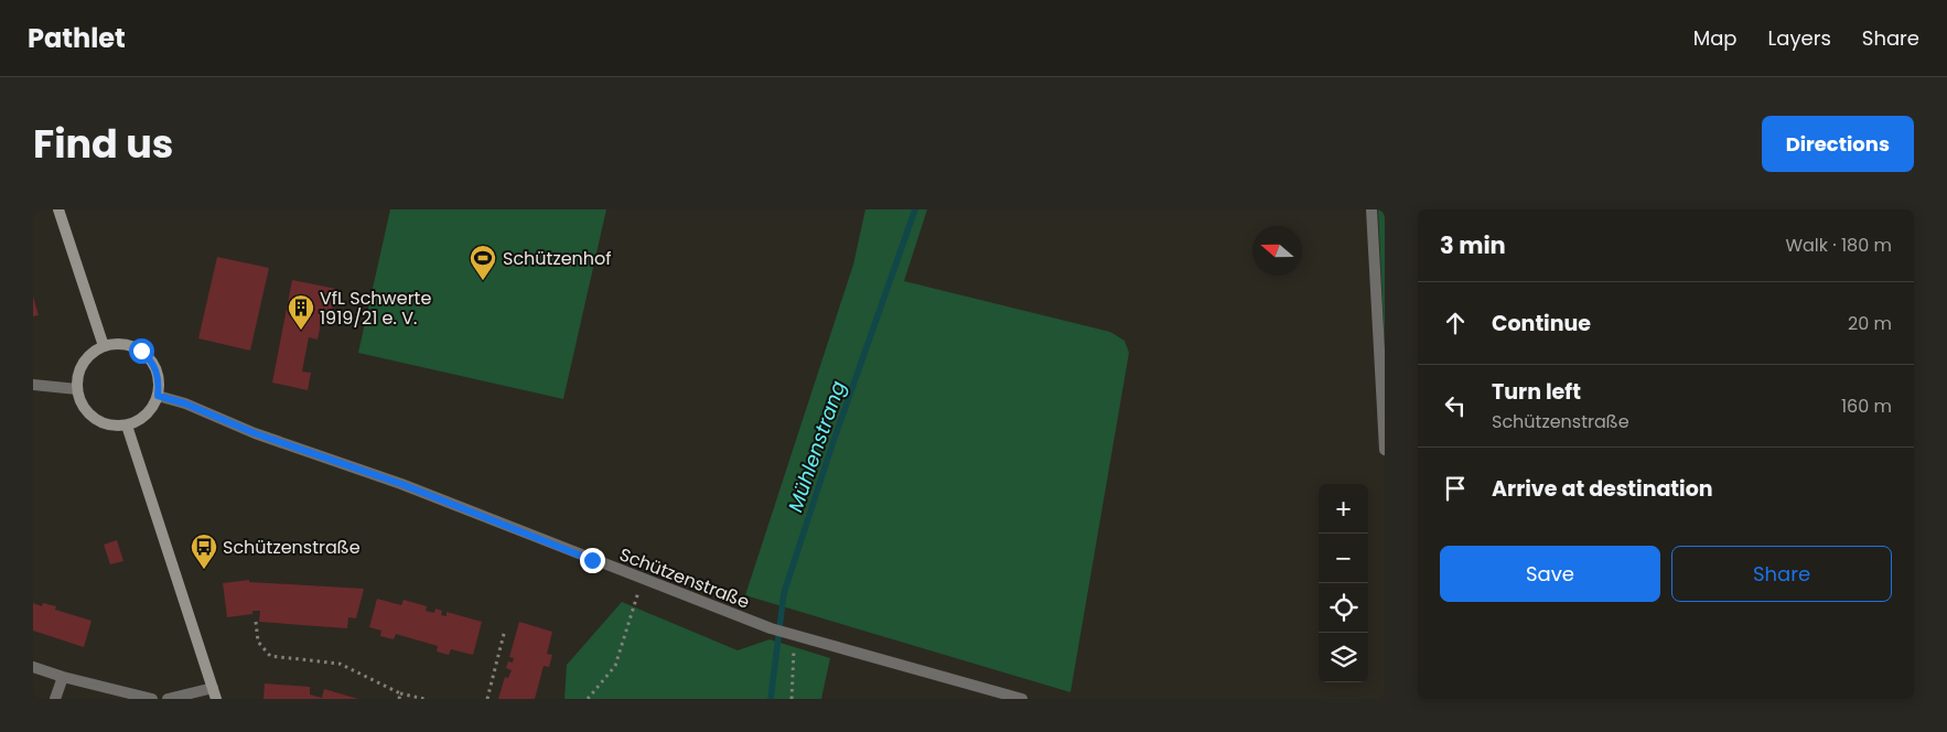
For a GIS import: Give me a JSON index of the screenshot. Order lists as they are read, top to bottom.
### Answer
{
  "streets": {
    "street": ["Schützenstraße"]
  },
  "water": ["Mühlenstrang"],
  "places": {
    "sports": ["Schützenhof"],
    "building": ["VfL Schwerte 1919/21 e. V."],
    "bus stop": ["Schützenstraße"]
  },
  "north": "left",
  "page": {
    "header": "Pathlet",
    "nav": ["Map", "Layers", "Share"],
    "title": "Find us",
    "buttons": [
      "Directions",
      ["Save", "Share"]
    ],
    "heading": ["3 min", "Walk · 180 m"],
    "list": [
      ["Continue", "20 m"],
      ["Turn left", "Schützenstraße", "160 m"],
      "Arrive at destination"
    ],
    "map_buttons": ["+", "−"]
  }
}
